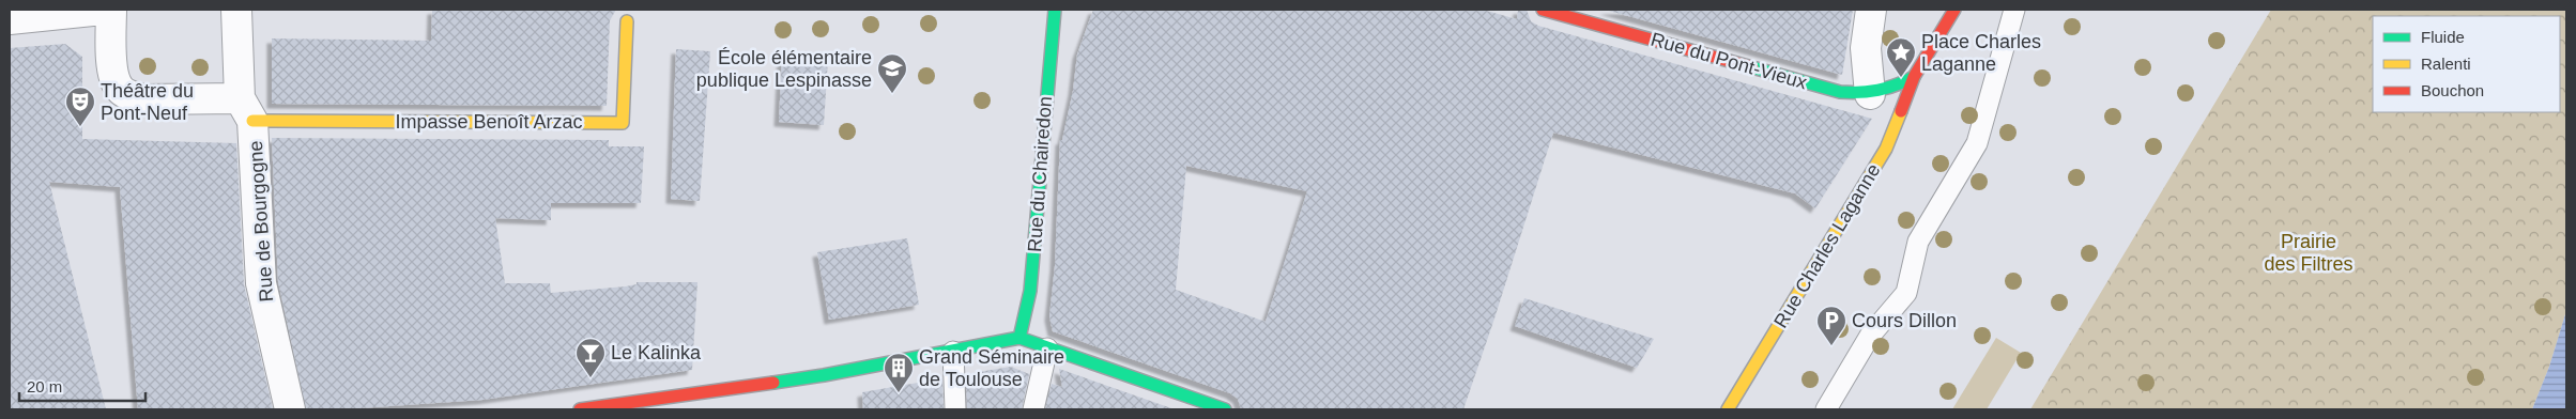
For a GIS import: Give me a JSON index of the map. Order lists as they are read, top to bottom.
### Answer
{
  "streets": {
    "street": [
      "Rue du Pont-Vieux",
      "Impasse Benoît Arzac",
      "Rue du Chairedon",
      "Rue de Bourgogne",
      "Rue Charles Laganne"
    ]
  },
  "crossings": [
    ["Rue du Pont-Vieux", "Rue Charles Laganne"],
    ["Impasse Benoît Arzac", "Rue de Bourgogne"]
  ],
  "parks": ["Prairie des Filtres"],
  "places": {
    "place": ["Place Charles Laganne"],
    "school or university": ["École élémentaire publique Lespinasse"],
    "theatre": ["Théâtre du Pont-Neuf"],
    "parking": ["Cours Dillon"],
    "bar": ["Le Kalinka"],
    "building": ["Grand Séminaire de Toulouse"]
  },
  "legend": ["Fluide", "Ralenti", "Bouchon"],
  "scale_bar": "20 m"
}
